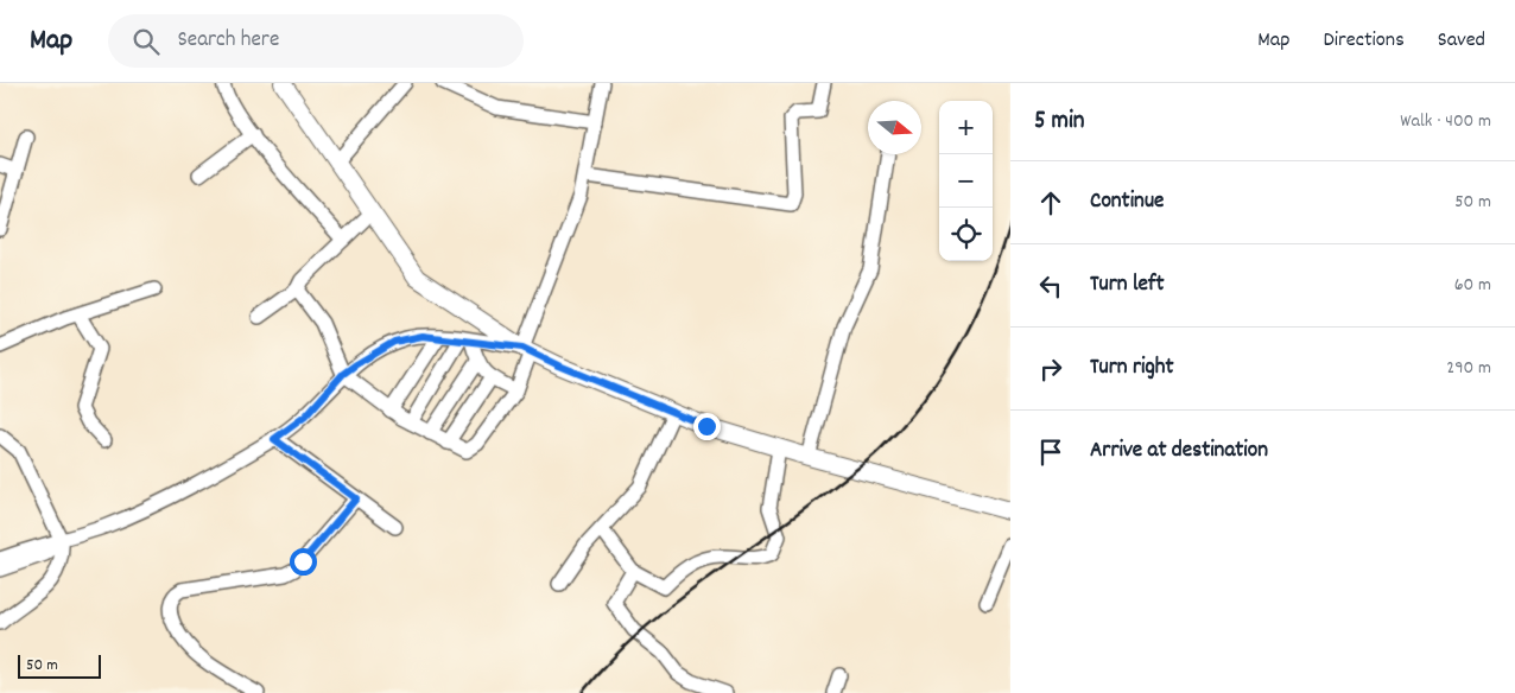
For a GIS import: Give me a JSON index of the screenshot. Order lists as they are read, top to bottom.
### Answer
{
  "scale_bar": "50 m",
  "north": "right",
  "page": {
    "header": "Map",
    "search": "Search here",
    "nav": ["Map", "Directions", "Saved"],
    "heading": ["5 min", "Walk · 400 m"],
    "map_buttons": ["+", "−"],
    "list": [
      ["Continue", "50 m"],
      ["Turn left", "60 m"],
      ["Turn right", "290 m"],
      "Arrive at destination"
    ],
    "scale": "50 m"
  }
}
